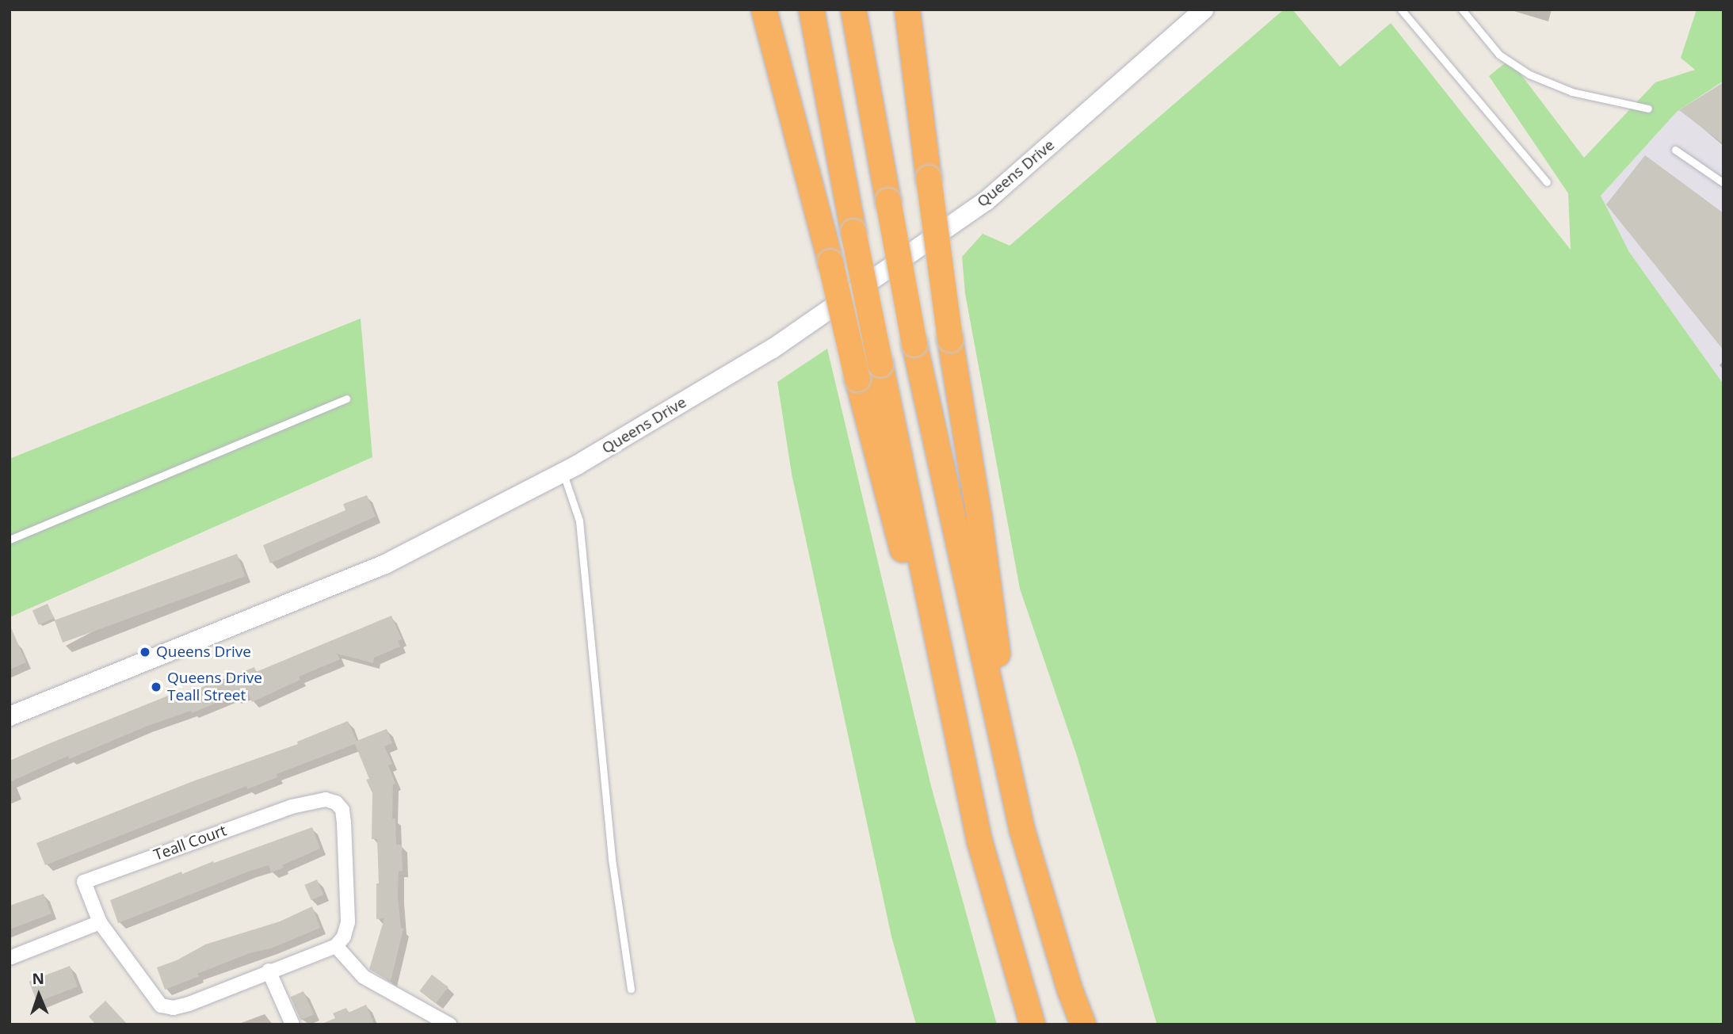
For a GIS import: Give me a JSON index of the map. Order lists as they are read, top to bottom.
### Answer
{
  "streets": {
    "street": ["Queens Drive", "Teall Court"]
  },
  "places": ["Queens Drive", "Queens Drive Teall Street"],
  "north": "top"
}
